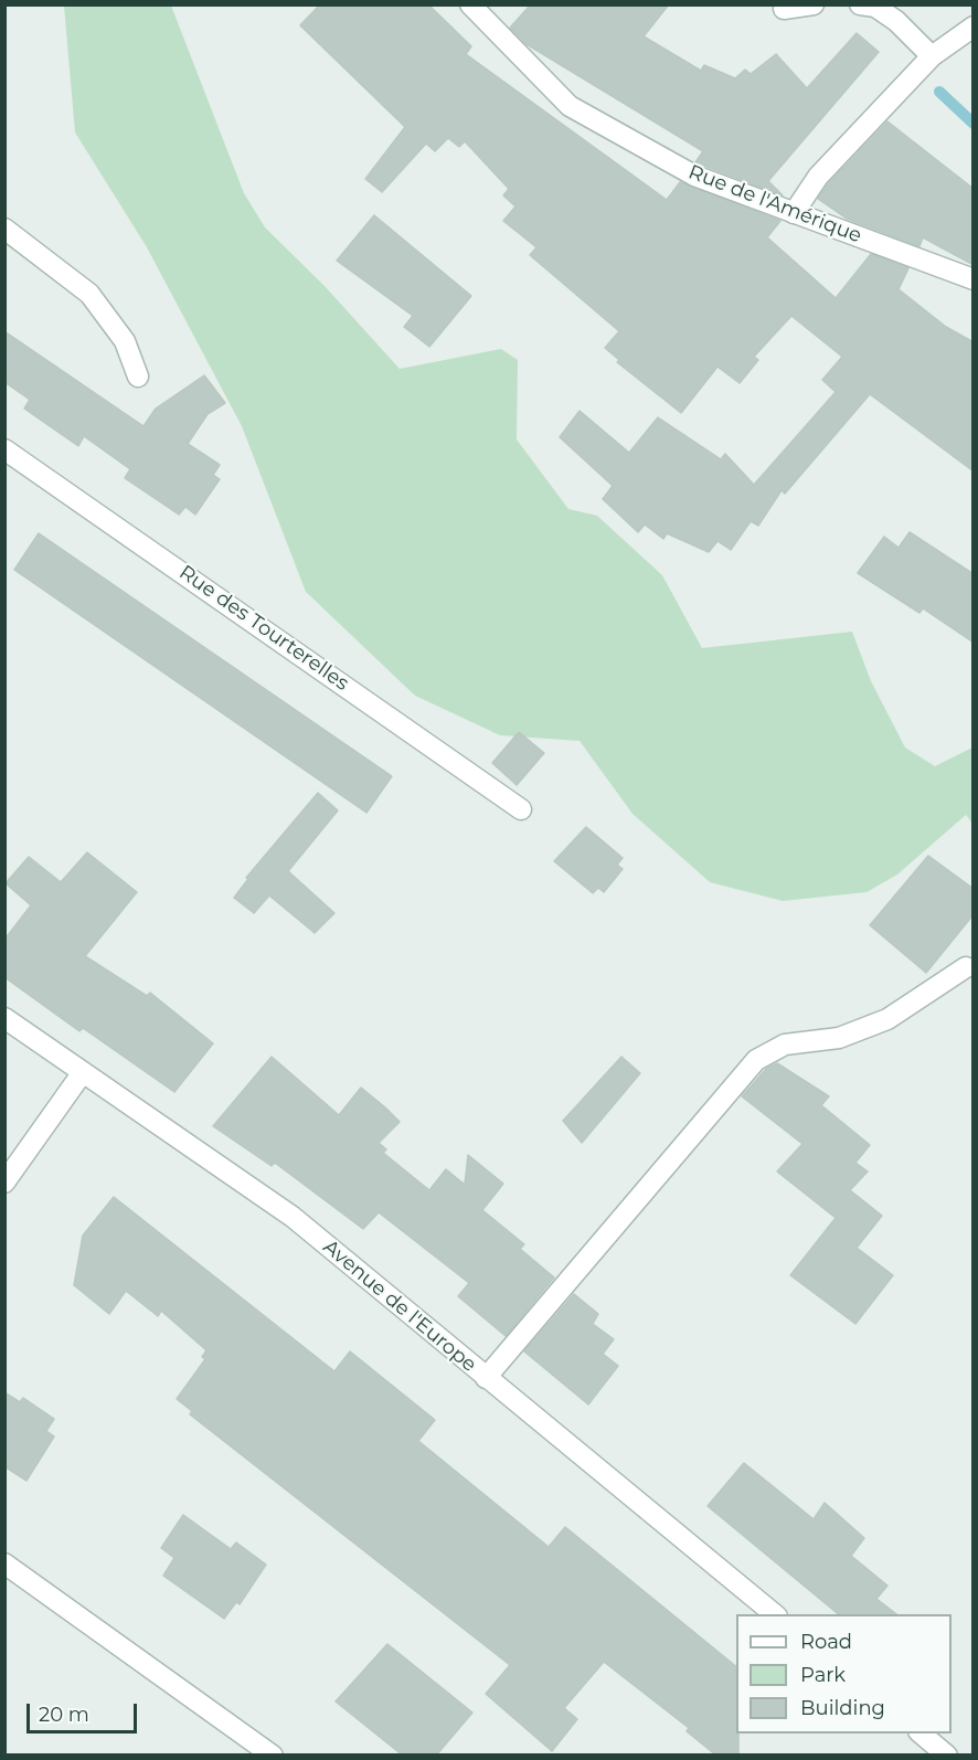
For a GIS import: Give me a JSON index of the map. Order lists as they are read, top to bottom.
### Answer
{
  "streets": {
    "street": ["Rue de l'Amérique", "Rue des Tourterelles", "Avenue de l'Europe"]
  },
  "legend": ["Road", "Park", "Building"],
  "scale_bar": "20 m"
}
